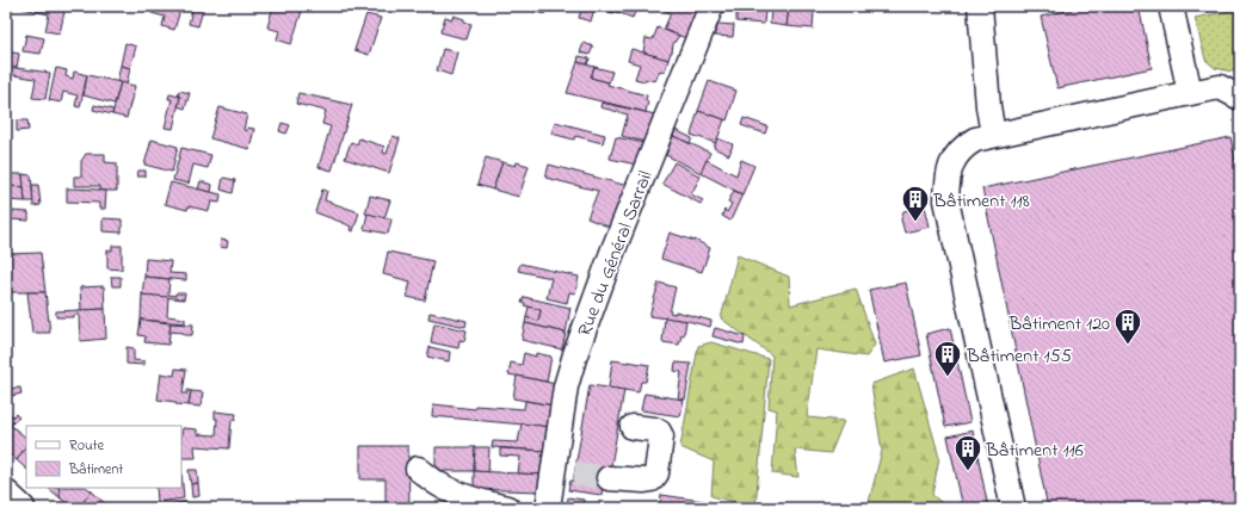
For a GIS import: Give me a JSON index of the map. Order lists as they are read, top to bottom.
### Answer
{
  "streets": {
    "street": ["Rue du Général Sarrail"]
  },
  "places": {
    "building": [
      "Bâtiment 118",
      "Bâtiment 120",
      "Bâtiment 155",
      "Bâtiment 116"
    ]
  },
  "legend": ["Route", "Bâtiment"]
}
